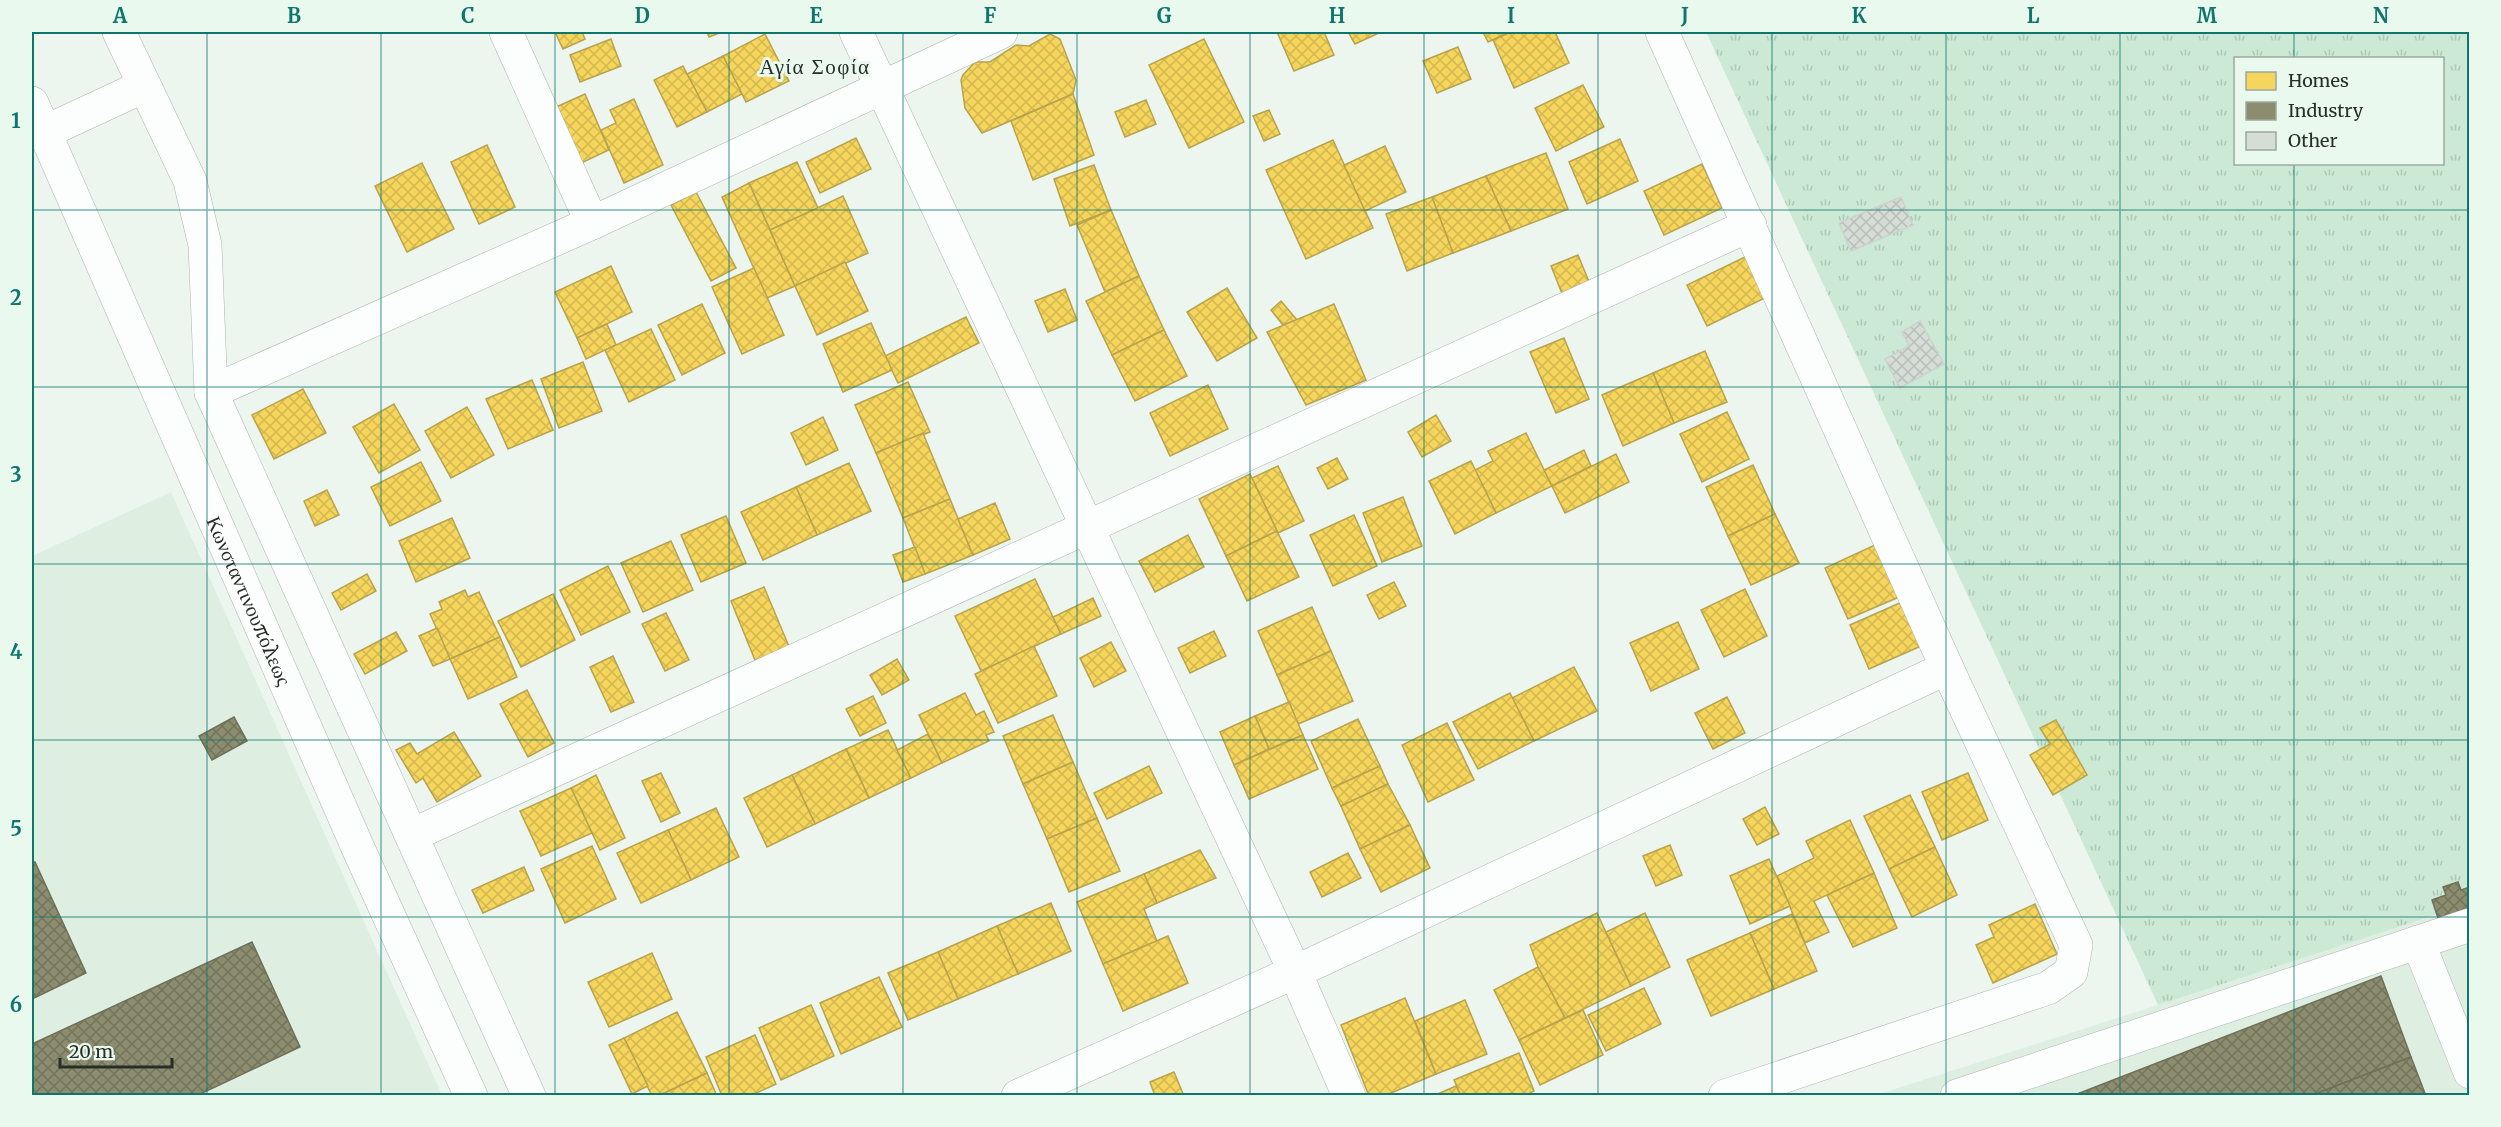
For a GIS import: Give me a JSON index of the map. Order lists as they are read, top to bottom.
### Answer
{
  "streets": {
    "street": ["Κωνσταντινουπόλεως"]
  },
  "districts": ["Αγία Σοφία"],
  "legend": ["Homes", "Industry", "Other"],
  "scale_bar": "20 m",
  "grid": {
    "columns": [
      "A",
      "B",
      "C",
      "D",
      "E",
      "F",
      "G",
      "H",
      "I",
      "J",
      "K",
      "L",
      "M",
      "N"
    ],
    "rows": [
      "1",
      "2",
      "3",
      "4",
      "5",
      "6"
    ]
  }
}
